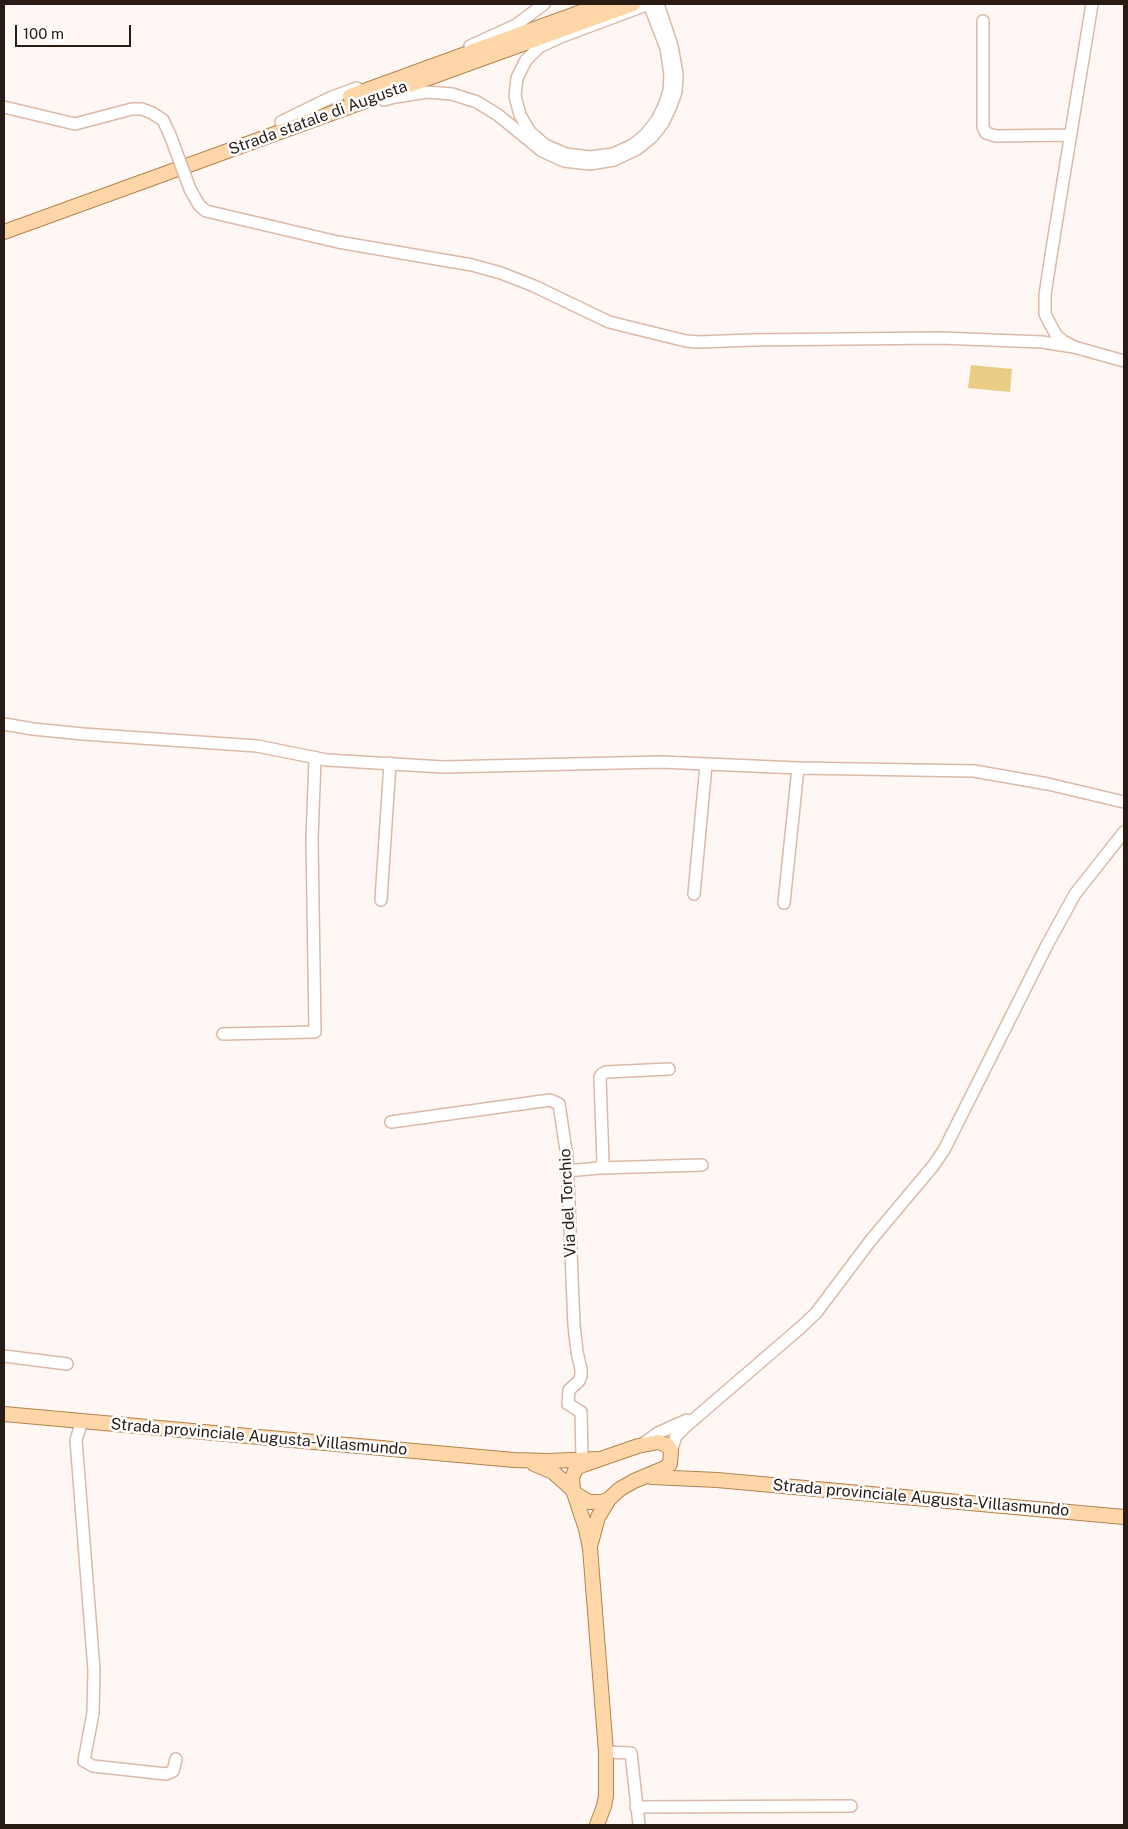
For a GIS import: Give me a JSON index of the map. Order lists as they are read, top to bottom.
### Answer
{
  "streets": {
    "main road": ["Strada statale di Augusta", "Strada provinciale Augusta-Villasmundo"],
    "street": ["Via del Torchio"]
  },
  "scale_bar": "100 m"
}
